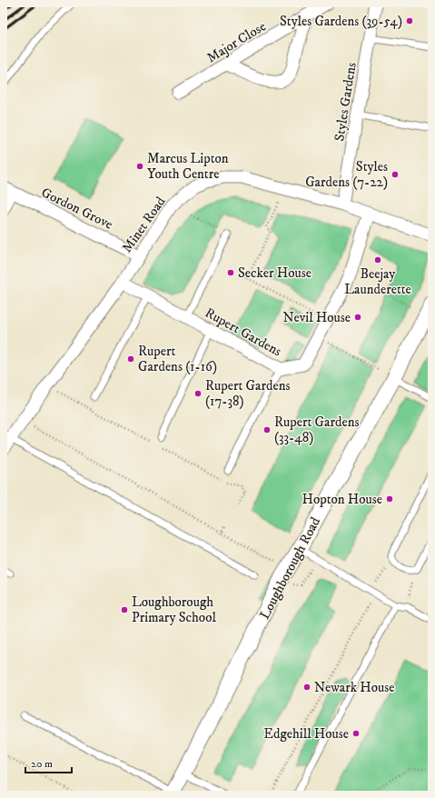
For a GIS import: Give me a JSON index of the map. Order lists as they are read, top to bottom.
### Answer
{
  "streets": {
    "street": [
      "Major Close",
      "Styles Gardens",
      "Gordon Grove",
      "Minet Road",
      "Rupert Gardens",
      "Loughborough Road"
    ]
  },
  "crossings": [
    ["Styles Gardens", "Minet Road"],
    ["Gordon Grove", "Minet Road"],
    ["Minet Road", "Rupert Gardens"]
  ],
  "places": [
    "Styles Gardens (39-54)",
    "Marcus Lipton Youth Centre",
    "Styles Gardens (7-22)",
    "Beejay Launderette",
    "Secker House",
    "Nevil House",
    "Rupert Gardens (1-16)",
    "Rupert Gardens (17-38)",
    "Rupert Gardens (33-48)",
    "Hopton House",
    "Loughborough Primary School",
    "Newark House",
    "Edgehill House"
  ],
  "scale_bar": "20 m"
}
